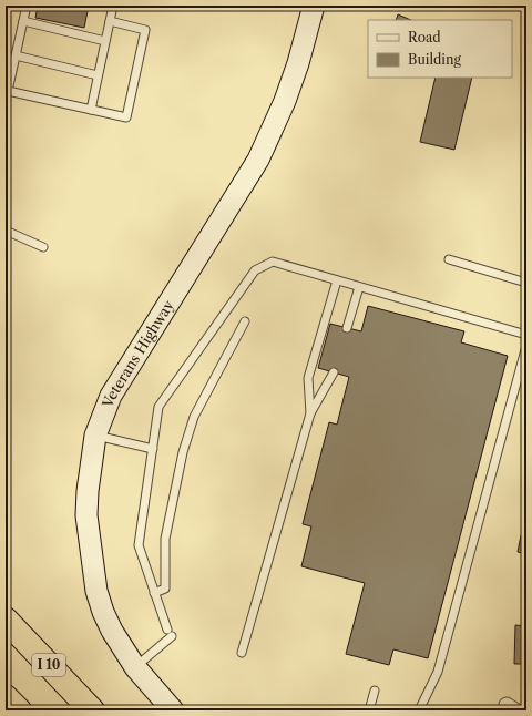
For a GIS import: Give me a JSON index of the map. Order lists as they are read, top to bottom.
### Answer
{
  "streets": {
    "highway": ["I 10"],
    "street": ["Veterans Highway"]
  },
  "legend": ["Road", "Building"]
}
